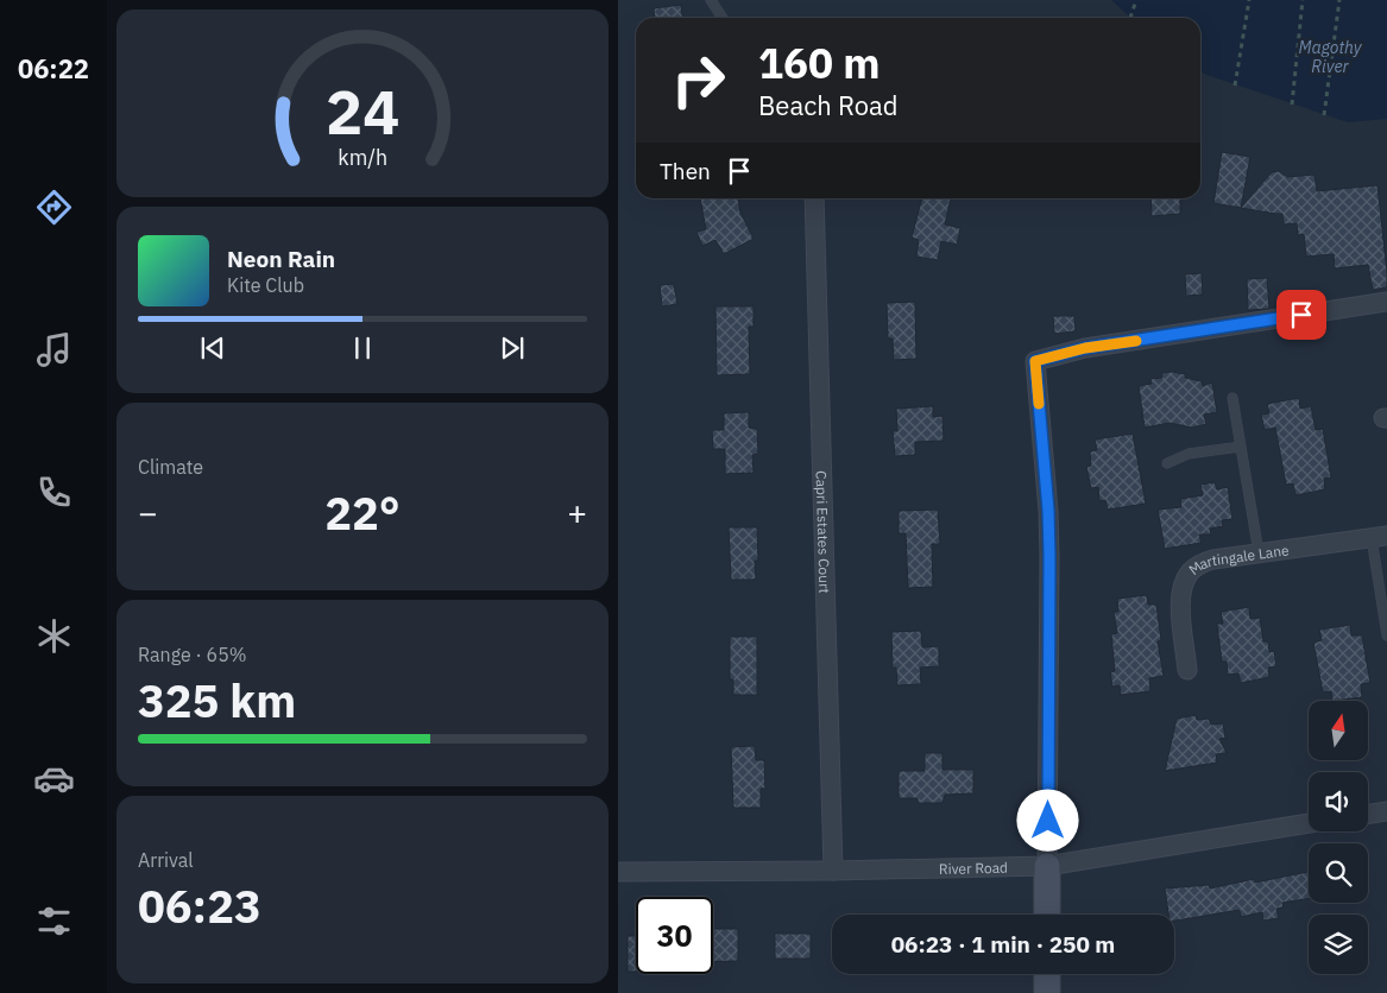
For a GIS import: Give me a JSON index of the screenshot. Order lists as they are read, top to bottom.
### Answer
{
  "streets": {
    "street": ["Capri Estates Court", "Martingale Lane", "River Road"]
  },
  "crossings": [
    ["Capri Estates Court", "River Road"]
  ],
  "water": ["Magothy River"],
  "north": "top",
  "page": {
    "tabs": "06:22",
    "turn": ["160 m", "Beach Road"],
    "then": "Then",
    "song": ["Neon Rain", "Kite Club"],
    "tile": [
      "Climate",
      ["Range · 65%", "325 km"],
      ["Arrival", "06:23"]
    ],
    "heat": ["−", "22°", "+"],
    "limit": "30",
    "trip": "06:23 · 1 min · 250 m",
    "gauge": ["24", "km/h"]
  }
}
